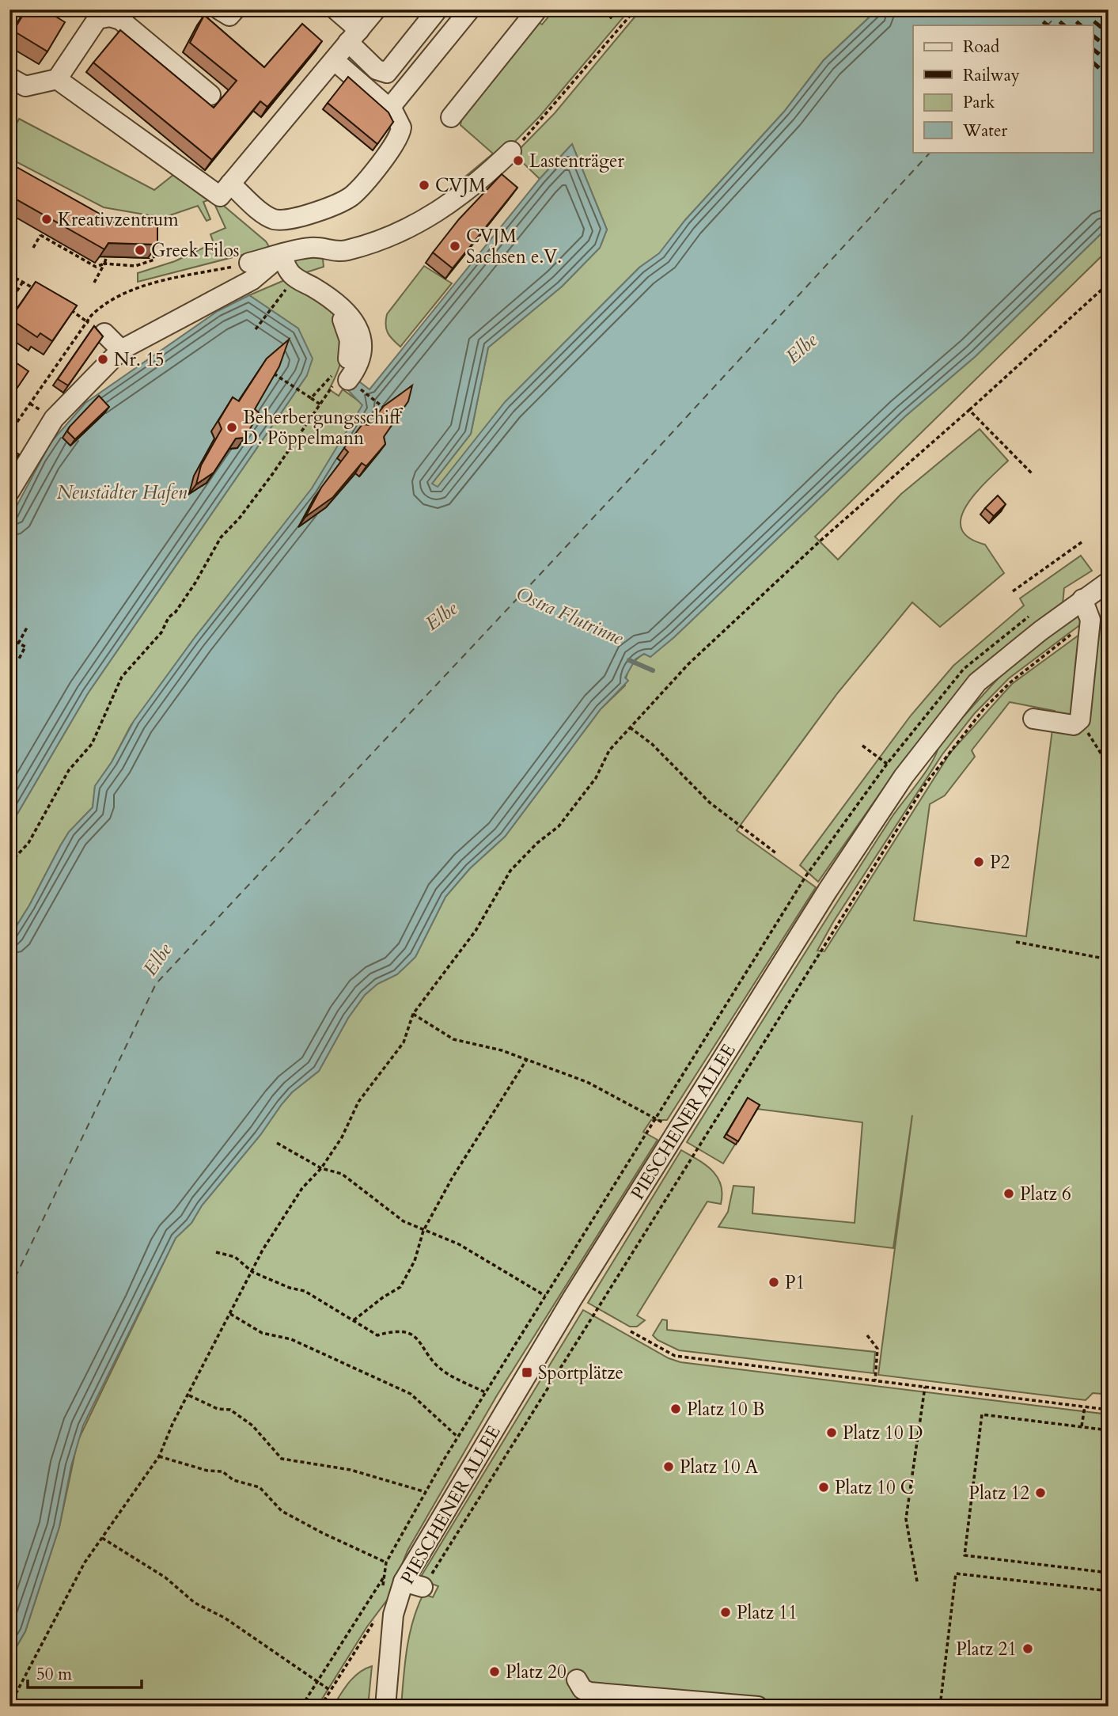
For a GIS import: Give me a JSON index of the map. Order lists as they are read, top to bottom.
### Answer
{
  "streets": {
    "street": ["PIESCHENER ALLEE"]
  },
  "water": ["Elbe", "Neustädter Hafen", "Ostra Flutrinne"],
  "places": {
    "other": [
      "Lastenträger",
      "CVJM",
      "Kreativzentrum",
      "CVJM Sachsen e.V.",
      "Greek Filos",
      "Nr. 15",
      "Beherbergungsschiff D. Pöppelmann",
      "P2",
      "Platz 6",
      "P1",
      "Platz 10 B",
      "Platz 10 D",
      "Platz 10 A",
      "Platz 10 C",
      "Platz 12",
      "Platz 11",
      "Platz 21",
      "Platz 20"
    ],
    "transit": ["Sportplätze"]
  },
  "legend": [
    "Road",
    "Railway",
    "Park",
    "Water"
  ],
  "scale_bar": "50 m"
}
